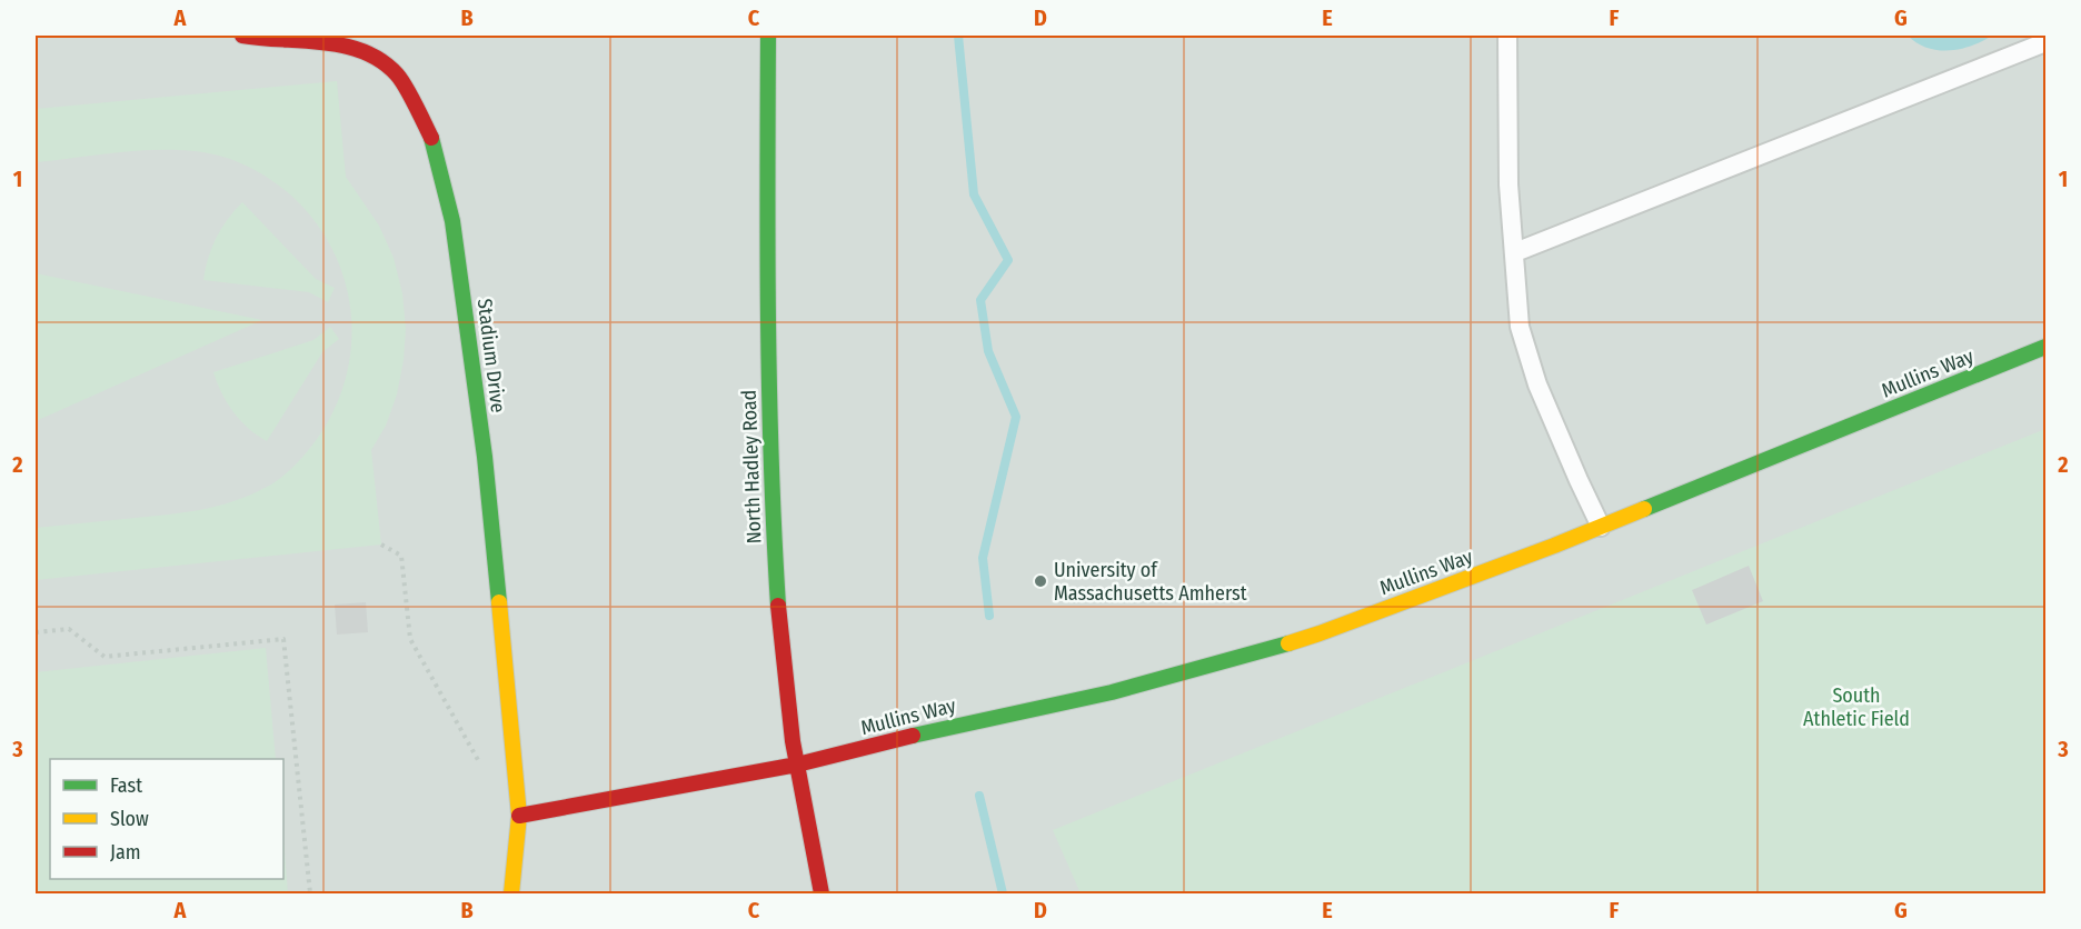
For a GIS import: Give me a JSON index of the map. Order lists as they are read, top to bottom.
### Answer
{
  "streets": {
    "street": ["Stadium Drive", "Mullins Way", "North Hadley Road"]
  },
  "crossings": [
    ["Mullins Way", "North Hadley Road"]
  ],
  "parks": ["South Athletic Field"],
  "places": ["University of Massachusetts Amherst"],
  "legend": ["Fast", "Slow", "Jam"],
  "grid": {
    "columns": [
      "A",
      "B",
      "C",
      "D",
      "E",
      "F",
      "G"
    ],
    "rows": ["1", "2", "3"]
  }
}
